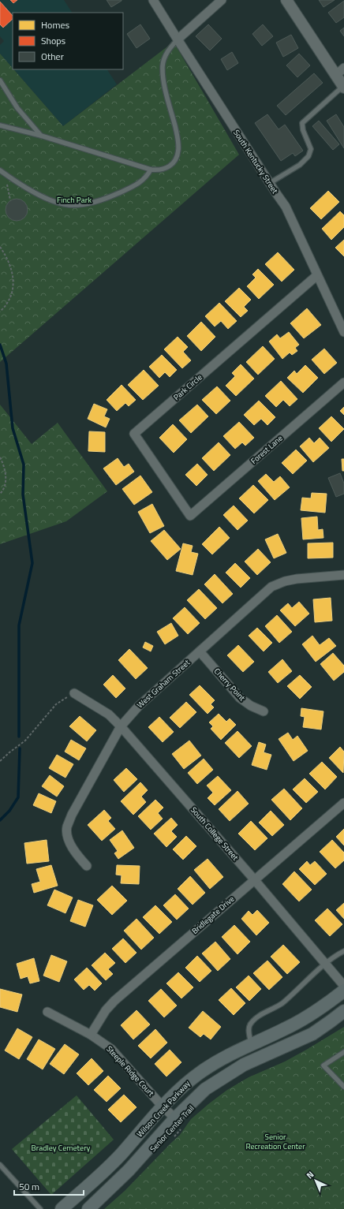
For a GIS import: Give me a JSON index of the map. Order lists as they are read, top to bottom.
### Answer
{
  "streets": {
    "main road": ["Wilson Creek Parkway"],
    "street": [
      "South Kentucky Street",
      "Park Circle",
      "Forest Lane",
      "West Graham Street",
      "Cherry Point",
      "South College Street",
      "Bridlegate Drive",
      "Steeple Ridge Court"
    ],
    "path": ["Senior Center Trail"]
  },
  "crossings": [
    ["South Kentucky Street", "Park Circle"],
    ["Park Circle", "Forest Lane"],
    ["West Graham Street", "Cherry Point"],
    ["West Graham Street", "South College Street"],
    ["South College Street", "Bridlegate Drive"],
    ["Bridlegate Drive", "Steeple Ridge Court"],
    ["Steeple Ridge Court", "Wilson Creek Parkway"],
    ["Steeple Ridge Court", "Senior Center Trail"],
    ["Wilson Creek Parkway", "Senior Center Trail"]
  ],
  "parks": ["Finch Park", "Senior Recreation Center", "Bradley Cemetery"],
  "legend": ["Homes", "Shops", "Other"],
  "scale_bar": "50 m",
  "north": "top left"
}
